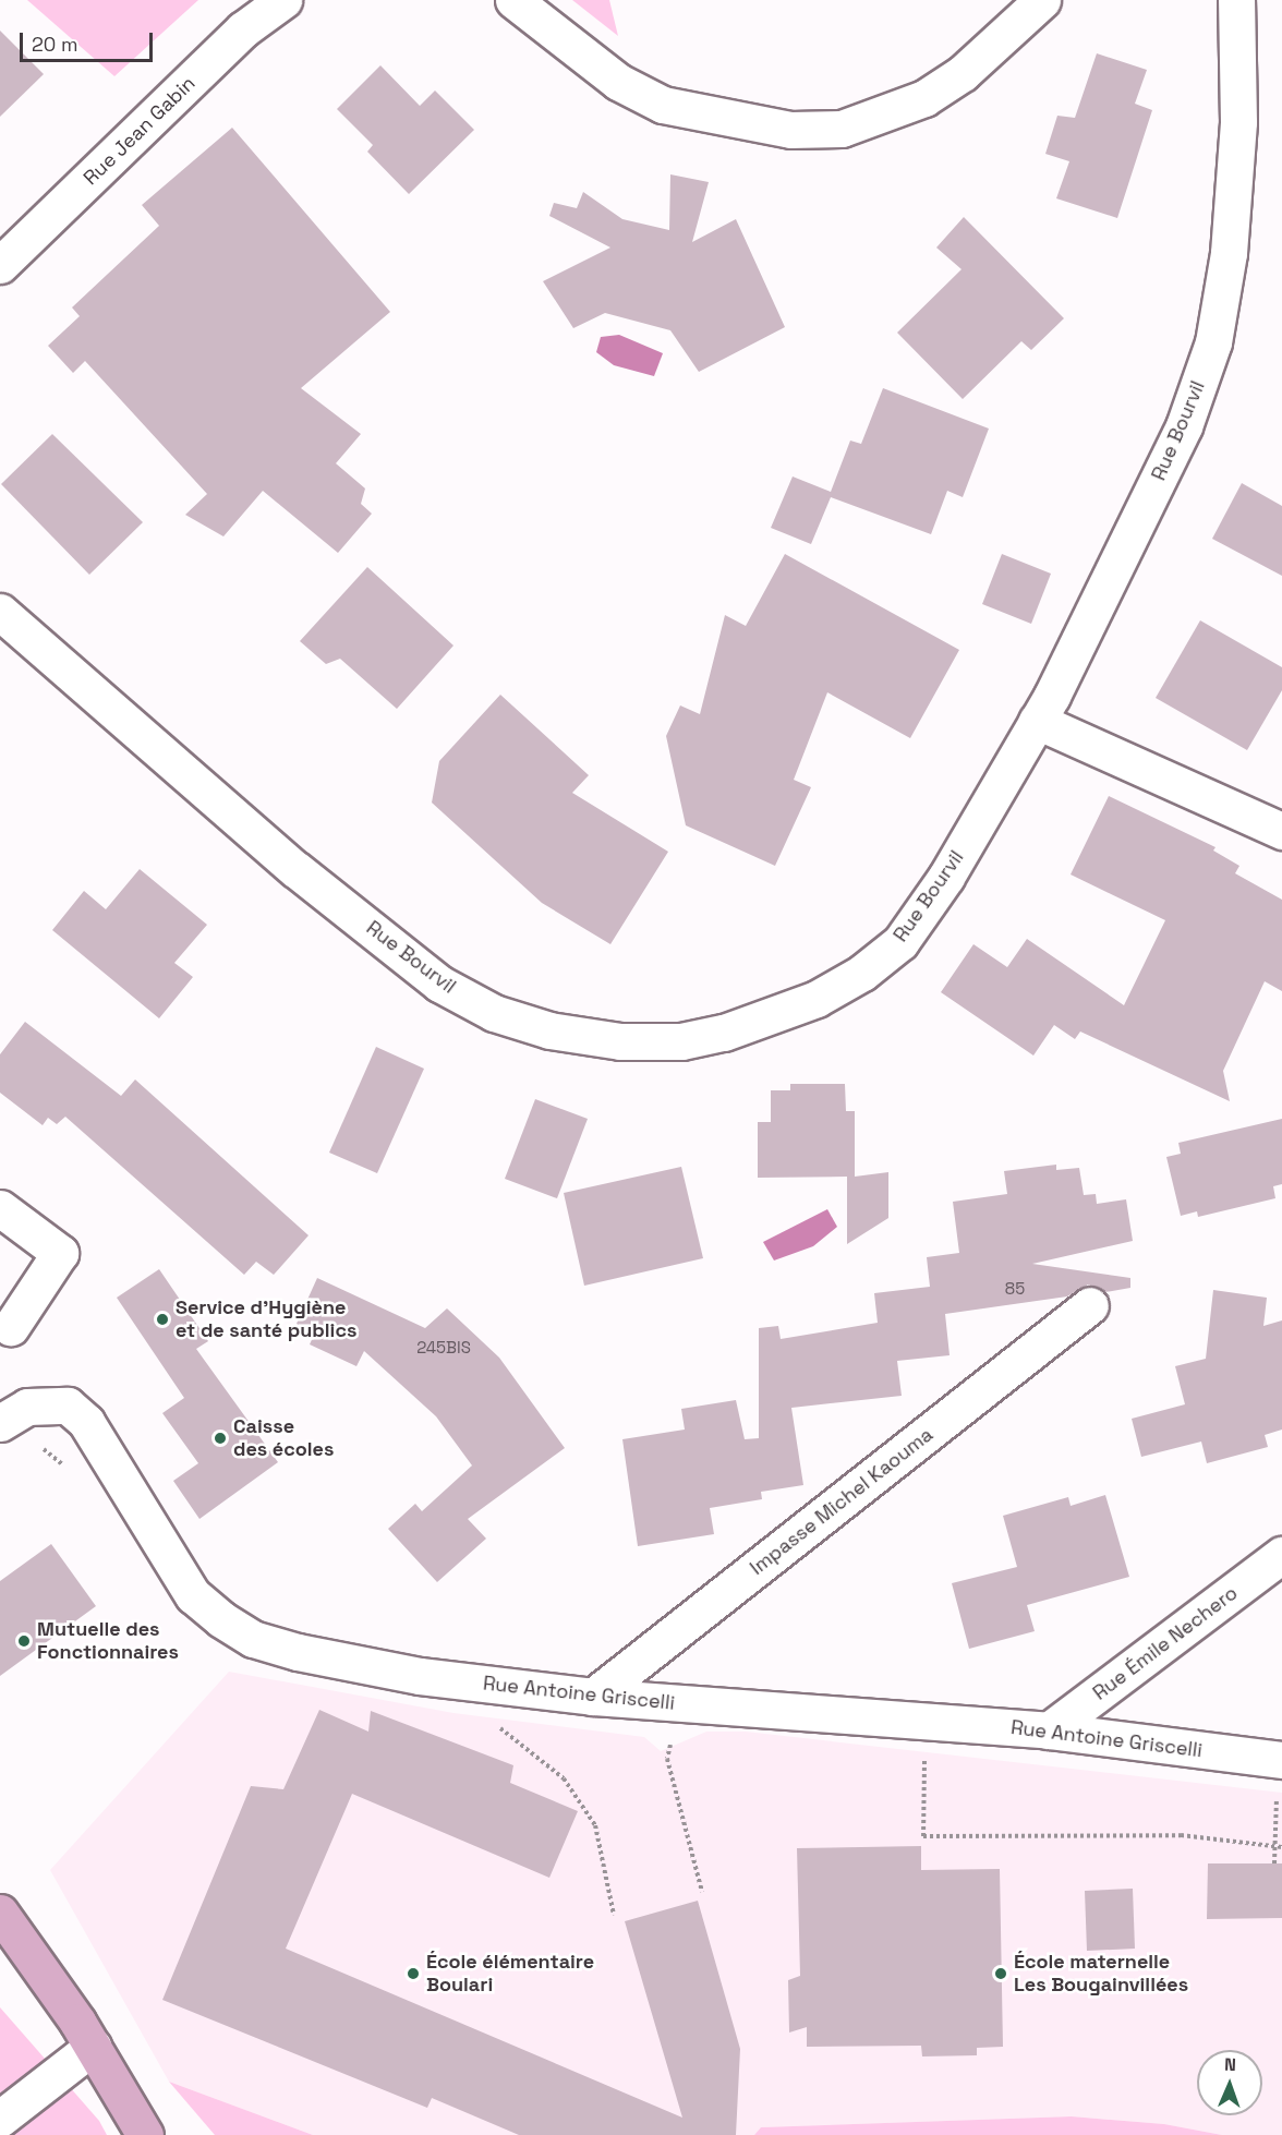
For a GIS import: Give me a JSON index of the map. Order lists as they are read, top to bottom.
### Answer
{
  "streets": {
    "street": [
      "Rue Jean Gabin",
      "Rue Bourvil",
      "Impasse Michel Kaouma",
      "Rue Émile Nechero",
      "Rue Antoine Griscelli"
    ]
  },
  "crossings": [
    ["Impasse Michel Kaouma", "Rue Antoine Griscelli"],
    ["Rue Émile Nechero", "Rue Antoine Griscelli"]
  ],
  "places": [
    "Service d'Hygiène et de santé publics",
    "Caisse des écoles",
    "Mutuelle des Fonctionnaires",
    "École élémentaire Boulari",
    "École maternelle Les Bougainvillées"
  ],
  "house_numbers": ["85", "245BIS"],
  "scale_bar": "20 m",
  "north": "top"
}
